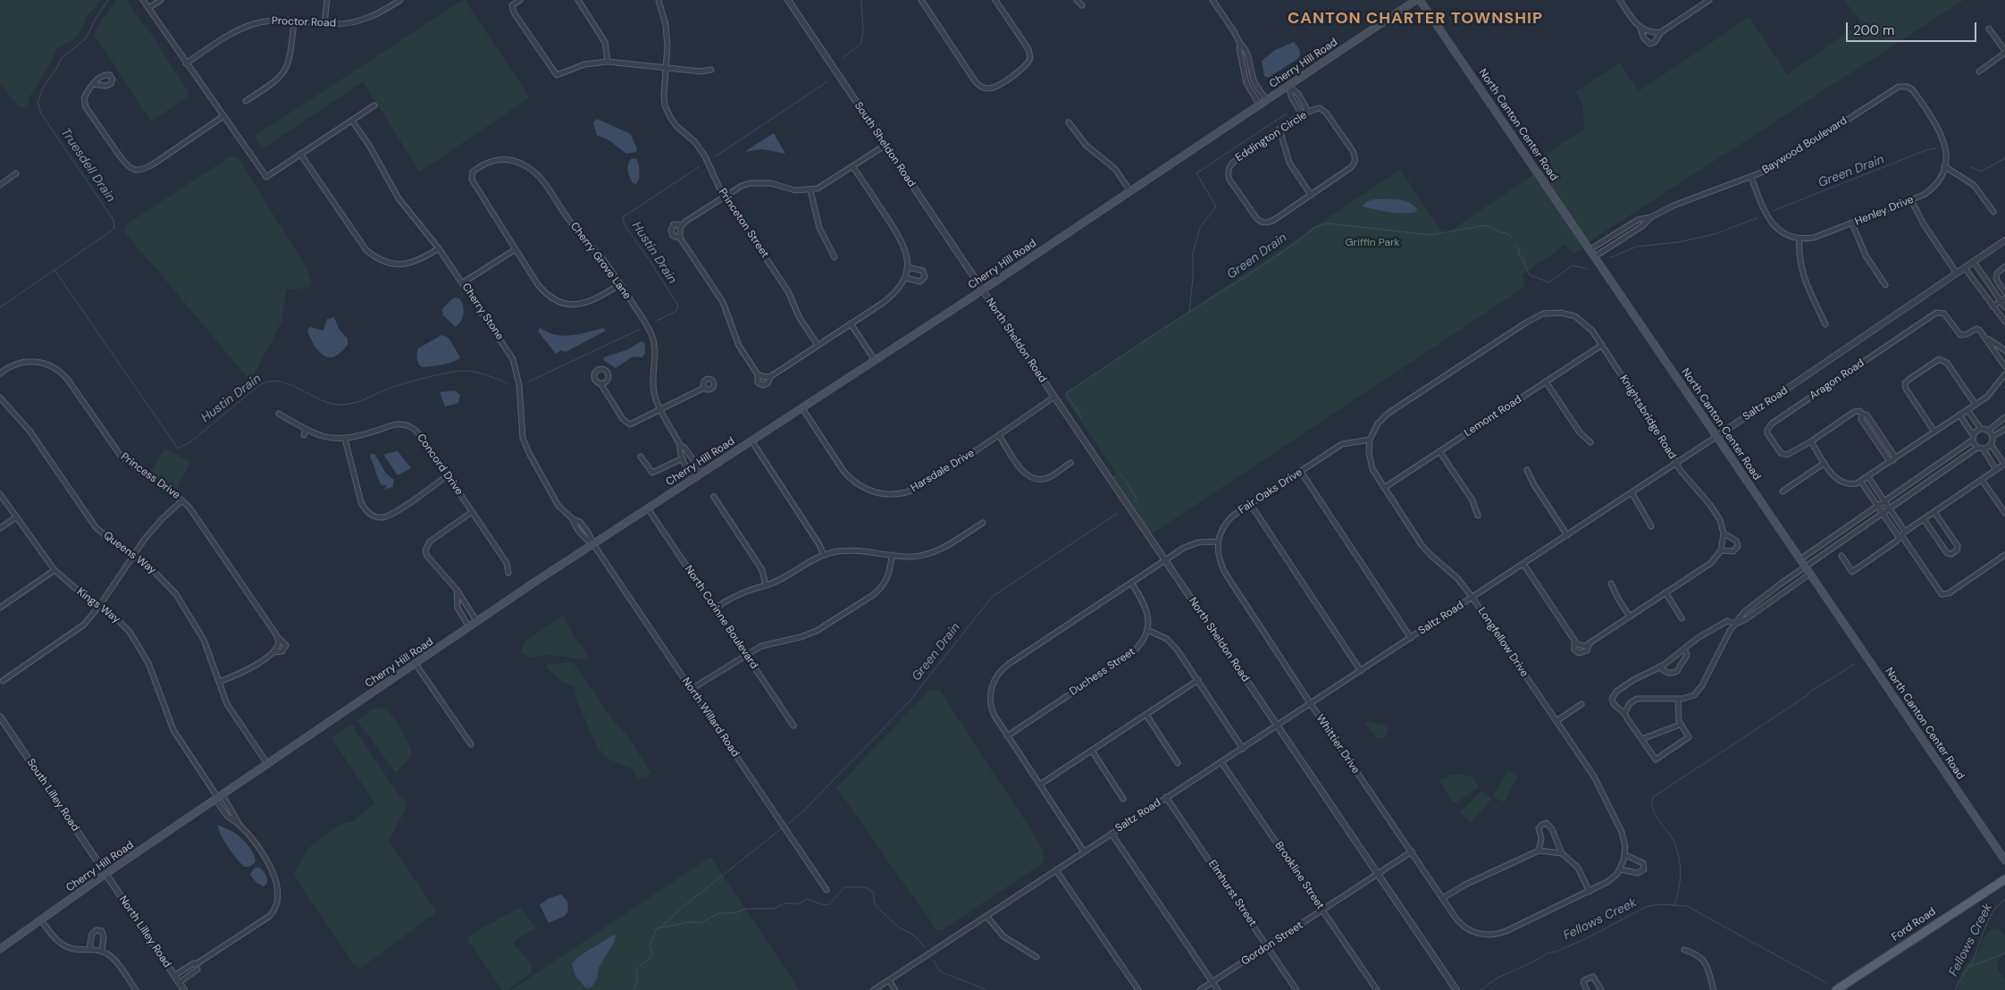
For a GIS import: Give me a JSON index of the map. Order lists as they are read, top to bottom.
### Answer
{
  "streets": {
    "main road": ["Cherry Hill Road", "North Canton Center Road", "Ford Road"],
    "street": [
      "Proctor Road",
      "Eddington Circle",
      "South Sheldon Road",
      "Baywood Boulevard",
      "Henley Drive",
      "Princeton Street",
      "Cherry Grove Lane",
      "Cherry Stone",
      "North Sheldon Road",
      "Aragon Road",
      "Saltz Road",
      "Lemont Road",
      "Knightsbridge Road",
      "Concord Drive",
      "Harsdale Drive",
      "Princess Drive",
      "Fair Oaks Drive",
      "Queens Way",
      "Kings Way",
      "North Corinne Boulevard",
      "Longfellow Drive",
      "Duchess Street",
      "North Willard Road",
      "Whittier Drive",
      "South Lilley Road",
      "Brookline Street",
      "Elmhurst Street",
      "North Lilley Road",
      "Gordon Street"
    ]
  },
  "crossings": [
    ["Cherry Hill Road", "South Sheldon Road"],
    ["Cherry Hill Road", "Cherry Grove Lane"],
    ["Cherry Hill Road", "Cherry Stone"],
    ["Cherry Hill Road", "North Sheldon Road"],
    ["Cherry Hill Road", "Harsdale Drive"],
    ["Cherry Hill Road", "Queens Way"],
    ["Cherry Hill Road", "Kings Way"],
    ["Cherry Hill Road", "North Corinne Boulevard"],
    ["Cherry Hill Road", "North Willard Road"],
    ["Cherry Hill Road", "South Lilley Road"],
    ["Cherry Hill Road", "North Lilley Road"],
    ["North Canton Center Road", "Baywood Boulevard"],
    ["North Canton Center Road", "Saltz Road"],
    ["South Sheldon Road", "North Sheldon Road"],
    ["Baywood Boulevard", "Henley Drive"],
    ["Cherry Stone", "North Willard Road"],
    ["North Sheldon Road", "Saltz Road"],
    ["North Sheldon Road", "Harsdale Drive"],
    ["North Sheldon Road", "Gordon Street"],
    ["Saltz Road", "Knightsbridge Road"],
    ["Saltz Road", "Longfellow Drive"],
    ["Saltz Road", "Whittier Drive"],
    ["Saltz Road", "Brookline Street"],
    ["Saltz Road", "Elmhurst Street"],
    ["Lemont Road", "Knightsbridge Road"],
    ["Lemont Road", "Longfellow Drive"],
    ["Knightsbridge Road", "Fair Oaks Drive"],
    ["Knightsbridge Road", "Longfellow Drive"],
    ["Princess Drive", "Queens Way"],
    ["Fair Oaks Drive", "Longfellow Drive"],
    ["Fair Oaks Drive", "Whittier Drive"],
    ["Whittier Drive", "Gordon Street"],
    ["South Lilley Road", "North Lilley Road"],
    ["Brookline Street", "Gordon Street"],
    ["Elmhurst Street", "Gordon Street"]
  ],
  "districts": ["CANTON CHARTER TOWNSHIP"],
  "water": [
    "Truesdell Drain",
    "Green Drain",
    "Hustin Drain",
    "Fellows Creek"
  ],
  "parks": ["Griffin Park"],
  "scale_bar": "200 m"
}
